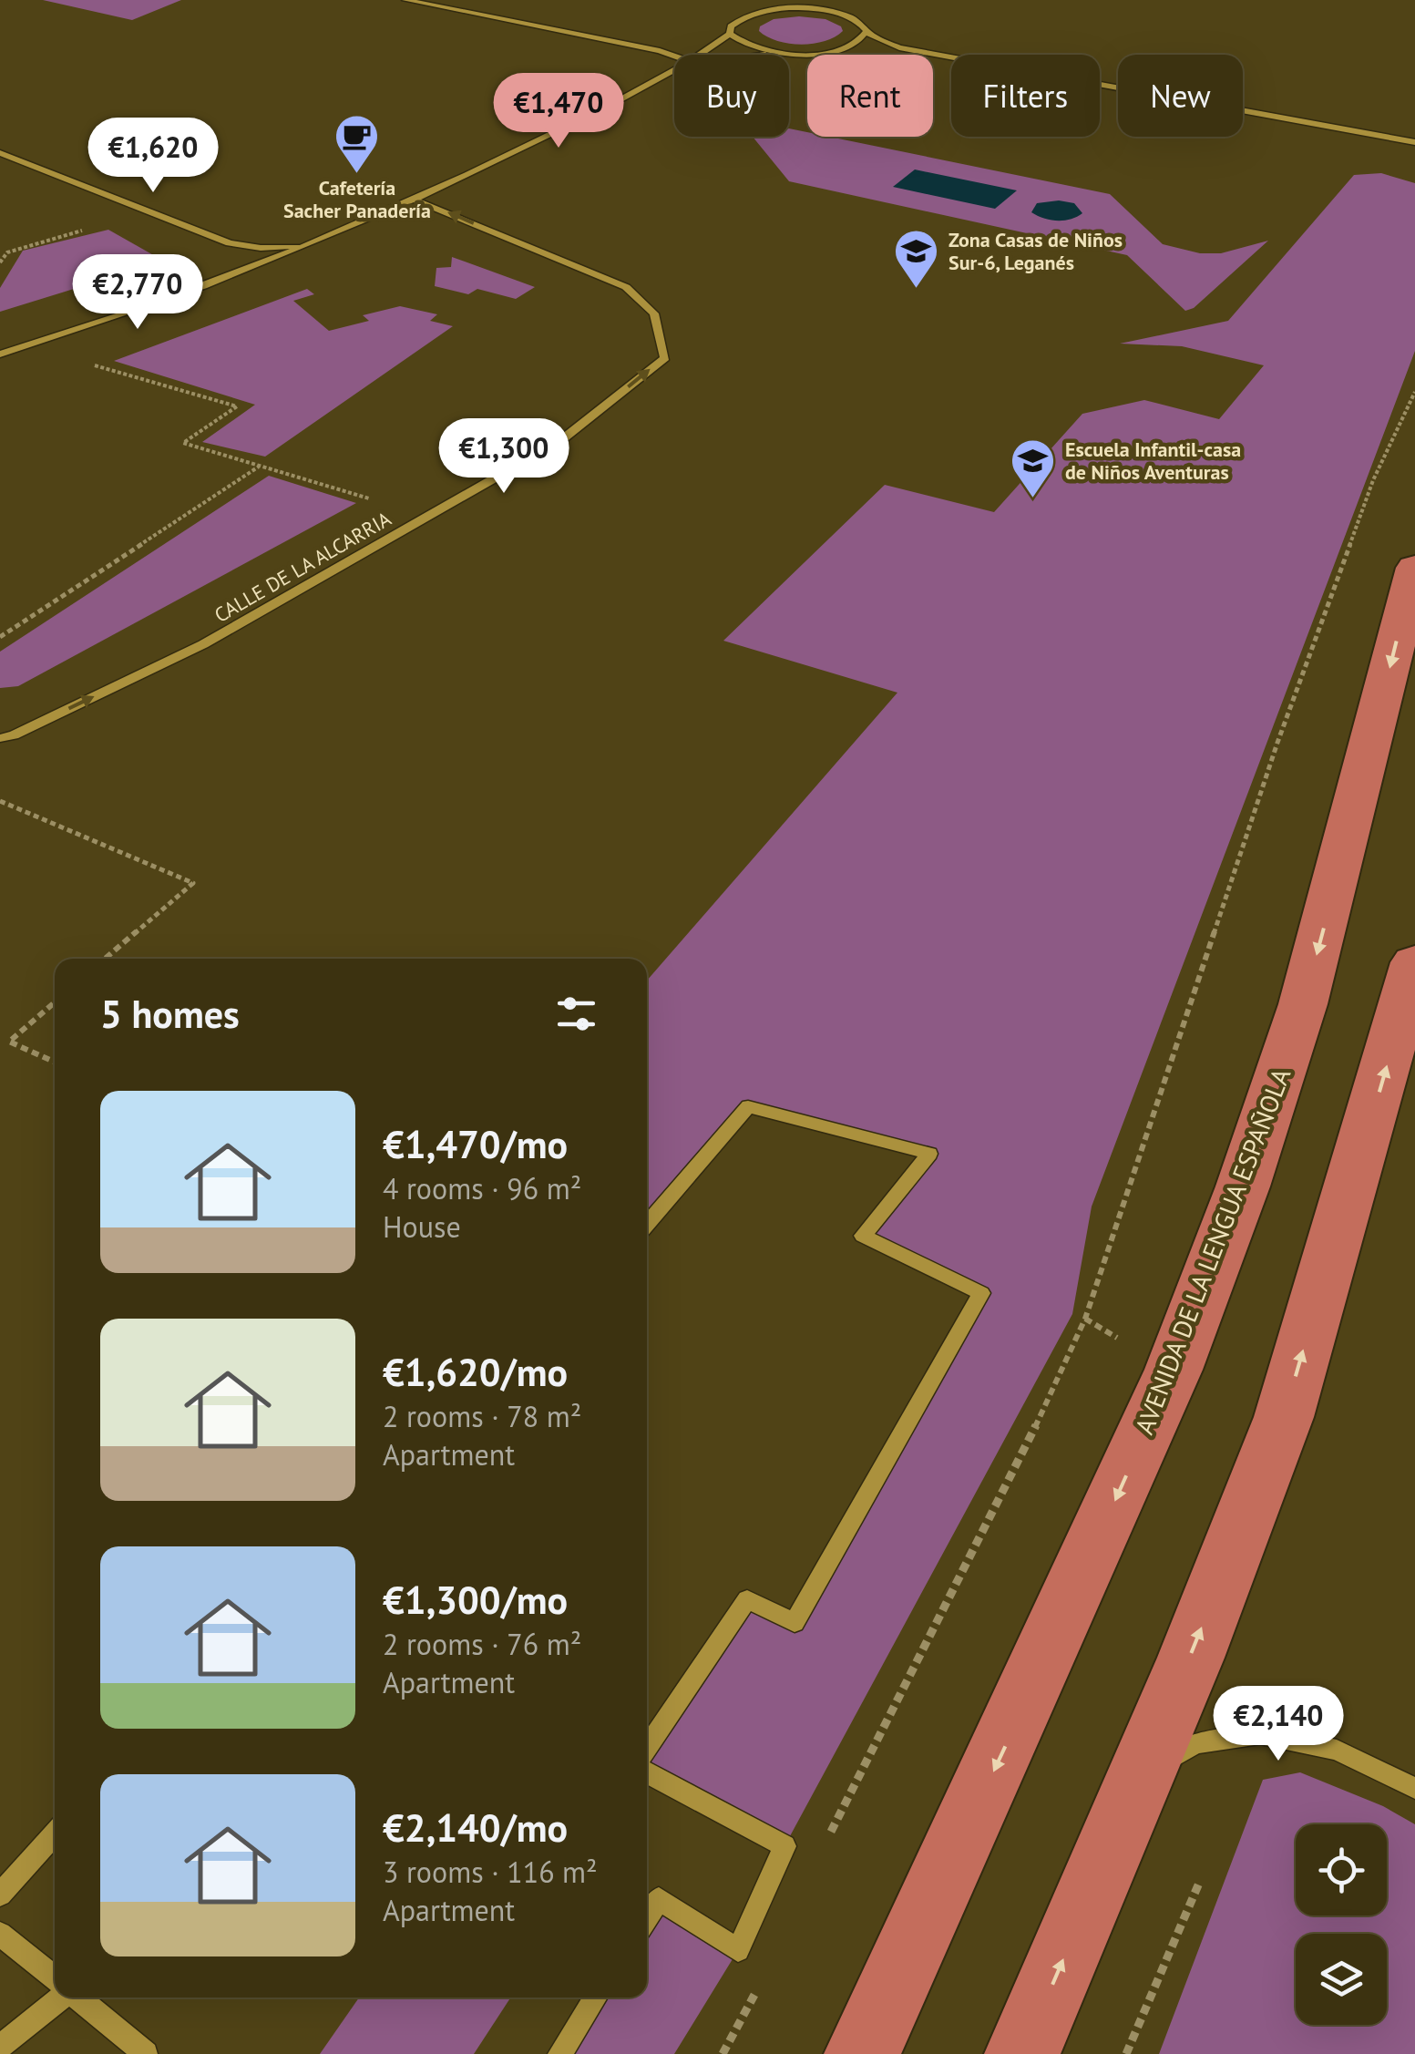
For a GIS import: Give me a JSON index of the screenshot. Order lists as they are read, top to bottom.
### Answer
{
  "streets": {
    "highway": ["AVENIDA DE LA LENGUA ESPAÑOLA"],
    "street": ["CALLE DE LA ALCARRIA"]
  },
  "places": {
    "cafe": ["Cafetería Sacher Panadería"],
    "school or university": ["Zona Casas de Niños Sur-6, Leganés", "Escuela Infantil-casa de Niños Aventuras"]
  },
  "page": {
    "chip": [
      "Buy",
      "Rent",
      "Filters",
      "New"
    ],
    "price": [
      "€1,470",
      "€1,620",
      "€2,770",
      "€1,300",
      "€2,140"
    ],
    "heading": "5 homes",
    "list": [
      {
        "name": "€1,470/mo",
        "note": "4 rooms · 96 m² · House"
      },
      {
        "name": "€1,620/mo",
        "note": "2 rooms · 78 m² · Apartment"
      },
      {
        "name": "€1,300/mo",
        "note": "2 rooms · 76 m² · Apartment"
      },
      {
        "name": "€2,140/mo",
        "note": "3 rooms · 116 m² · Apartment"
      }
    ]
  }
}
